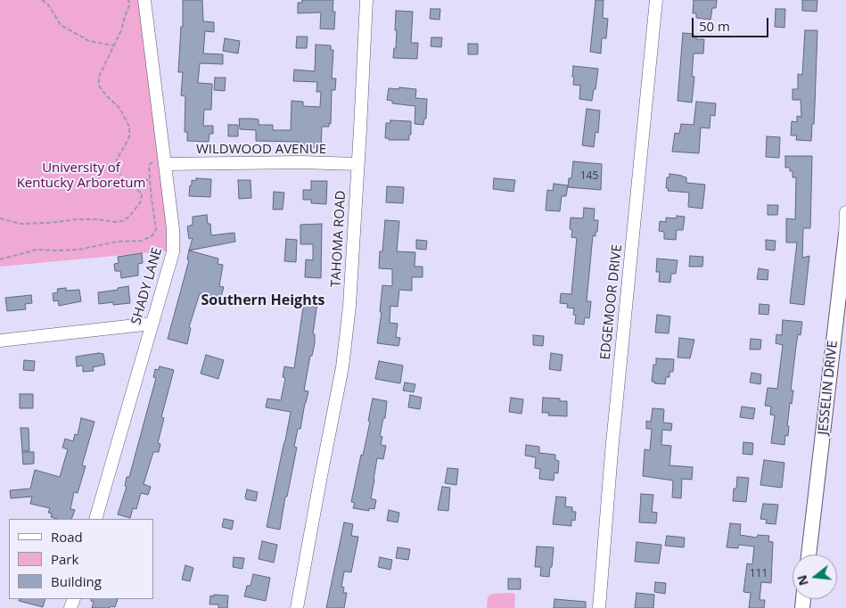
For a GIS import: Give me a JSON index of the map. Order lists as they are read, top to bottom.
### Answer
{
  "streets": {
    "street": [
      "WILDWOOD AVENUE",
      "TAHOMA ROAD",
      "SHADY LANE",
      "EDGEMOOR DRIVE",
      "JESSELIN DRIVE"
    ]
  },
  "crossings": [
    ["WILDWOOD AVENUE", "TAHOMA ROAD"],
    ["WILDWOOD AVENUE", "SHADY LANE"]
  ],
  "districts": ["Southern Heights"],
  "parks": ["University of Kentucky Arboretum"],
  "house_numbers": ["145", "111"],
  "legend": ["Road", "Park", "Building"],
  "scale_bar": "50 m",
  "north": "left"
}
